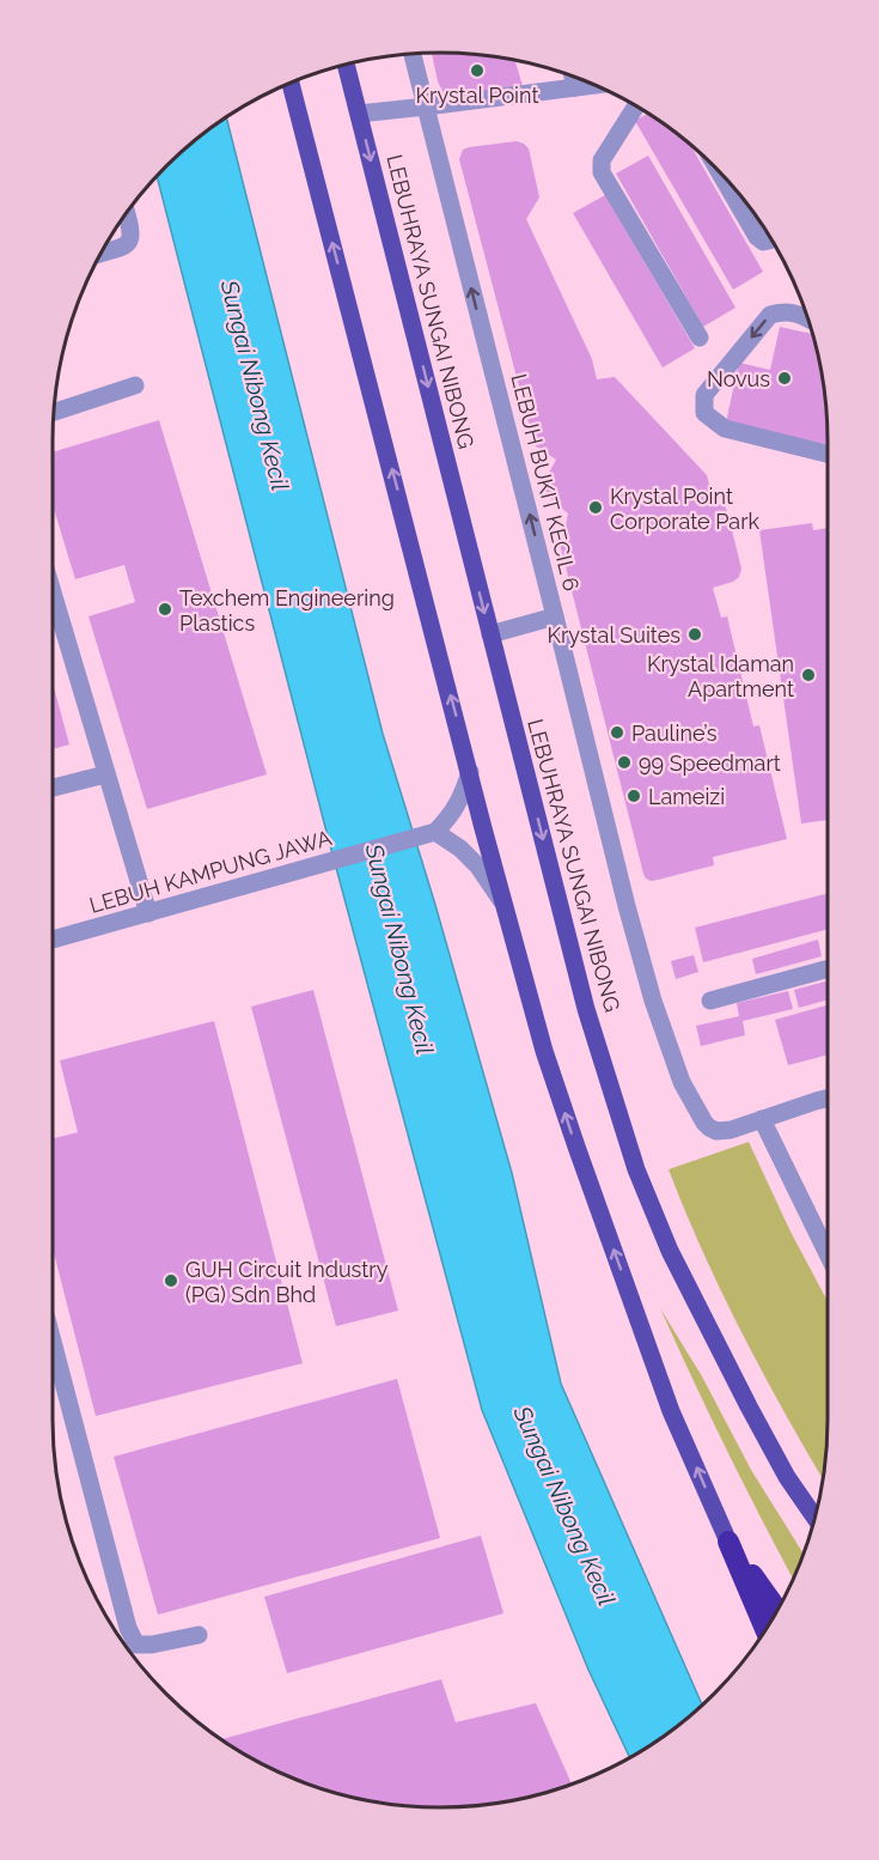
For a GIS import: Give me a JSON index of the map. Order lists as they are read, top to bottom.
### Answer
{
  "streets": {
    "main road": ["LEBUHRAYA SUNGAI NIBONG"],
    "street": ["LEBUH BUKIT KECIL 6", "LEBUH KAMPUNG JAWA"]
  },
  "one_way": ["LEBUH BUKIT KECIL 6"],
  "water": ["Sungai Nibong Kecil"],
  "places": [
    "Krystal Point",
    "Novus",
    "Krystal Point Corporate Park",
    "Texchem Engineering Plastics",
    "Krystal Suites",
    "Krystal Idaman Apartment",
    "Pauline’s",
    "99 Speedmart",
    "Lameizi",
    "GUH Circuit Industry (PG) Sdn Bhd"
  ]
}
